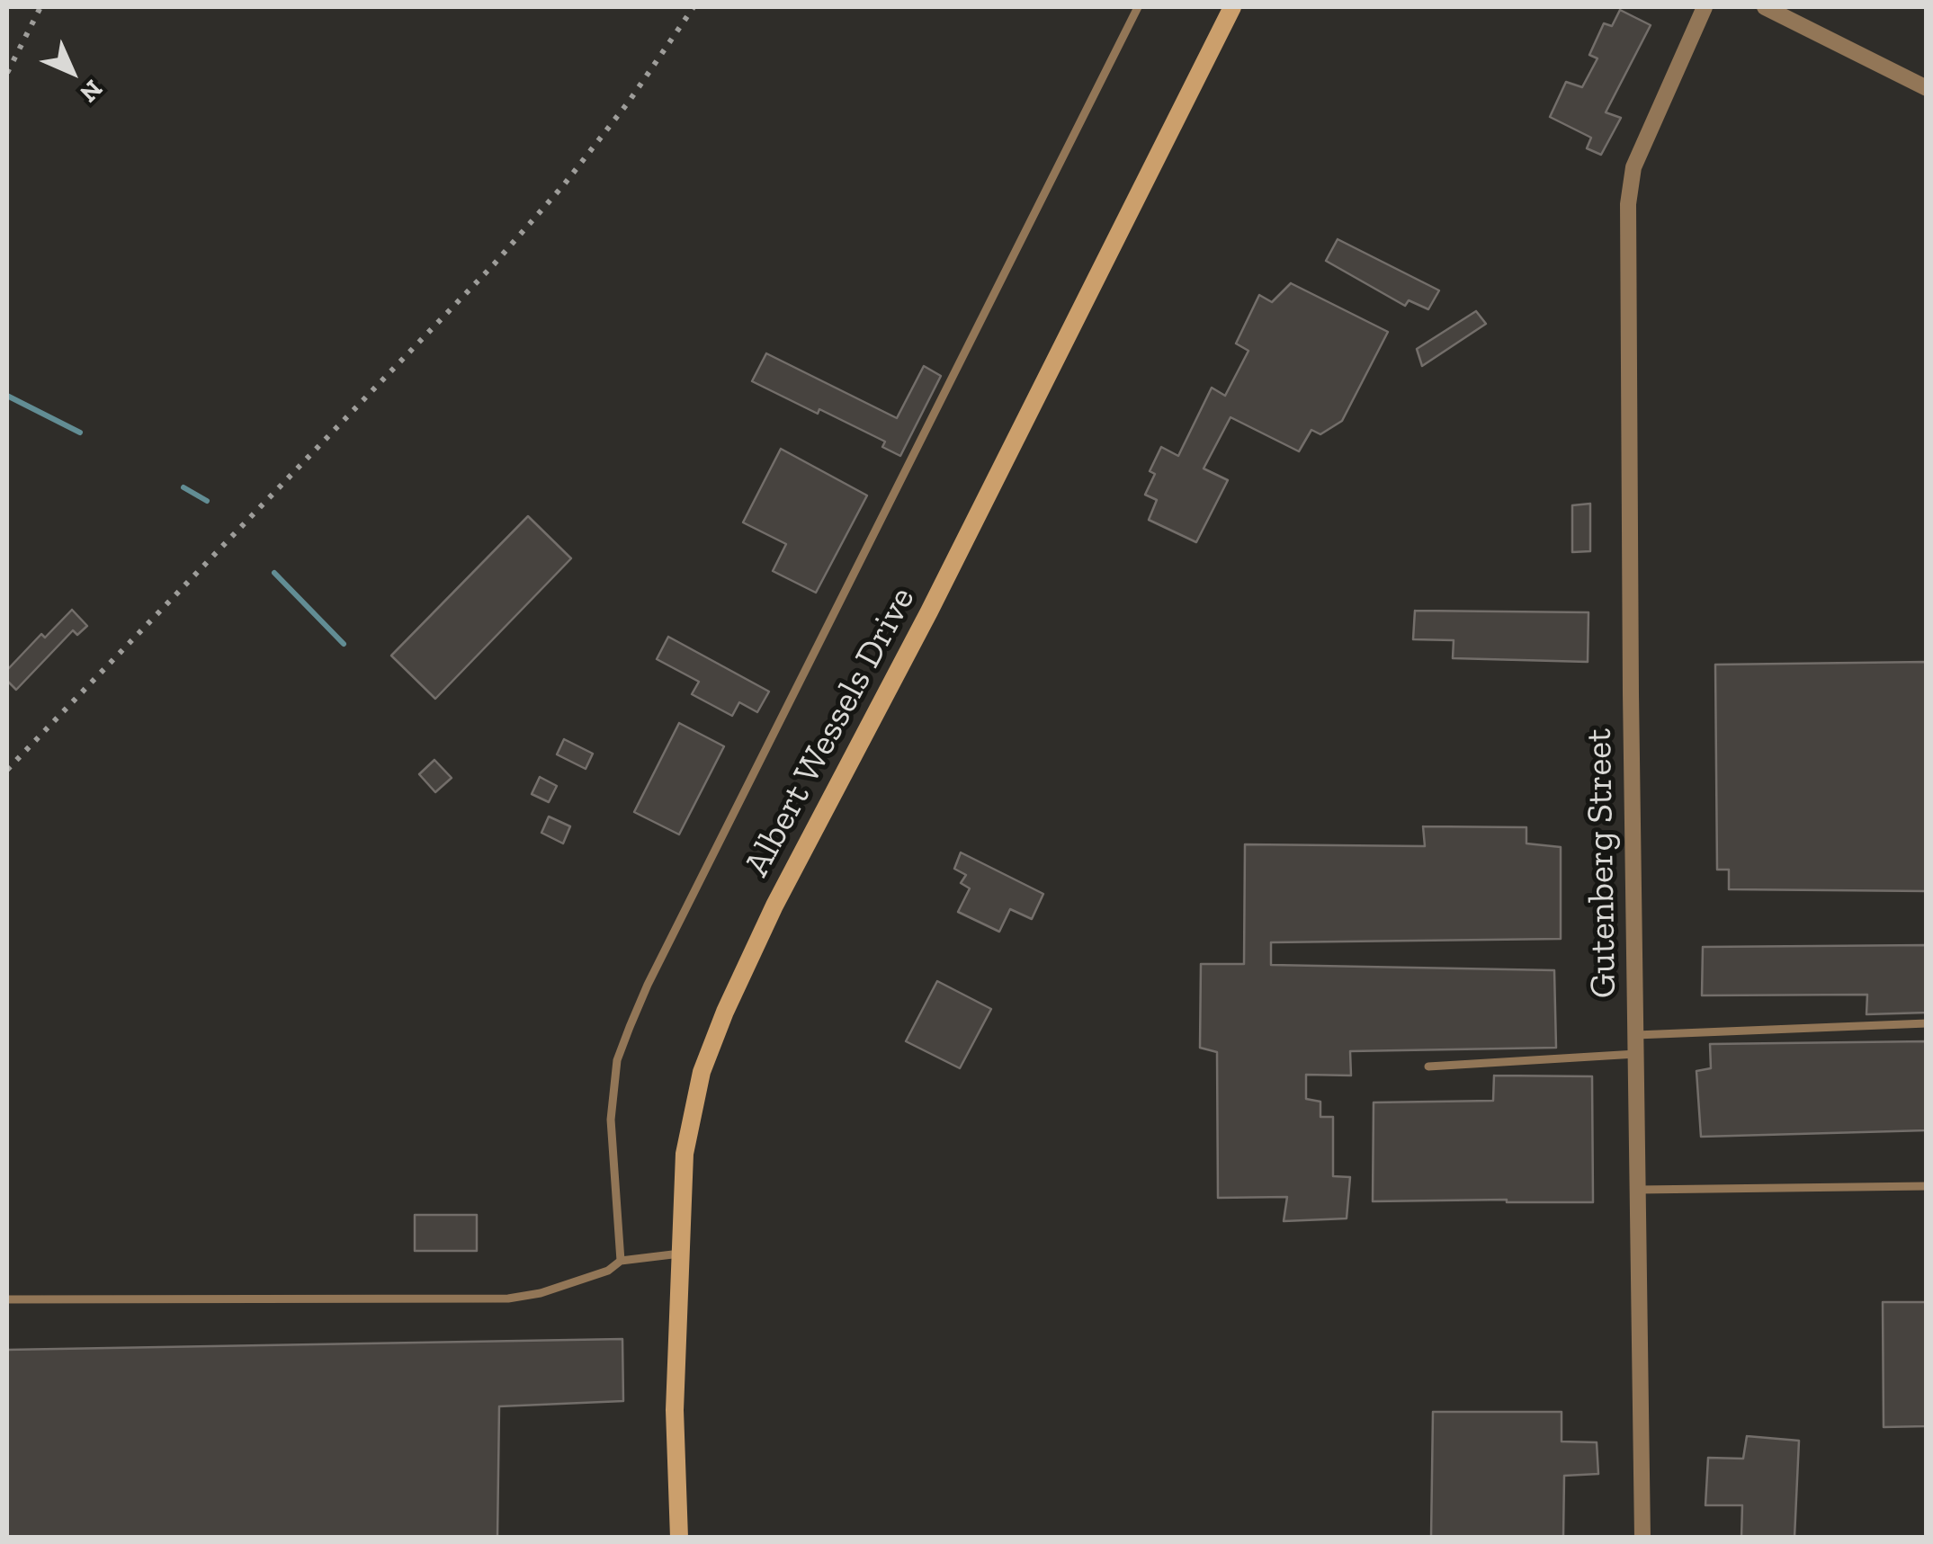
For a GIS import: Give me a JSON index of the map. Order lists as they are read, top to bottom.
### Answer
{
  "streets": {
    "street": ["Albert Wessels Drive", "Gutenberg Street"]
  },
  "north": "bottom right"
}
